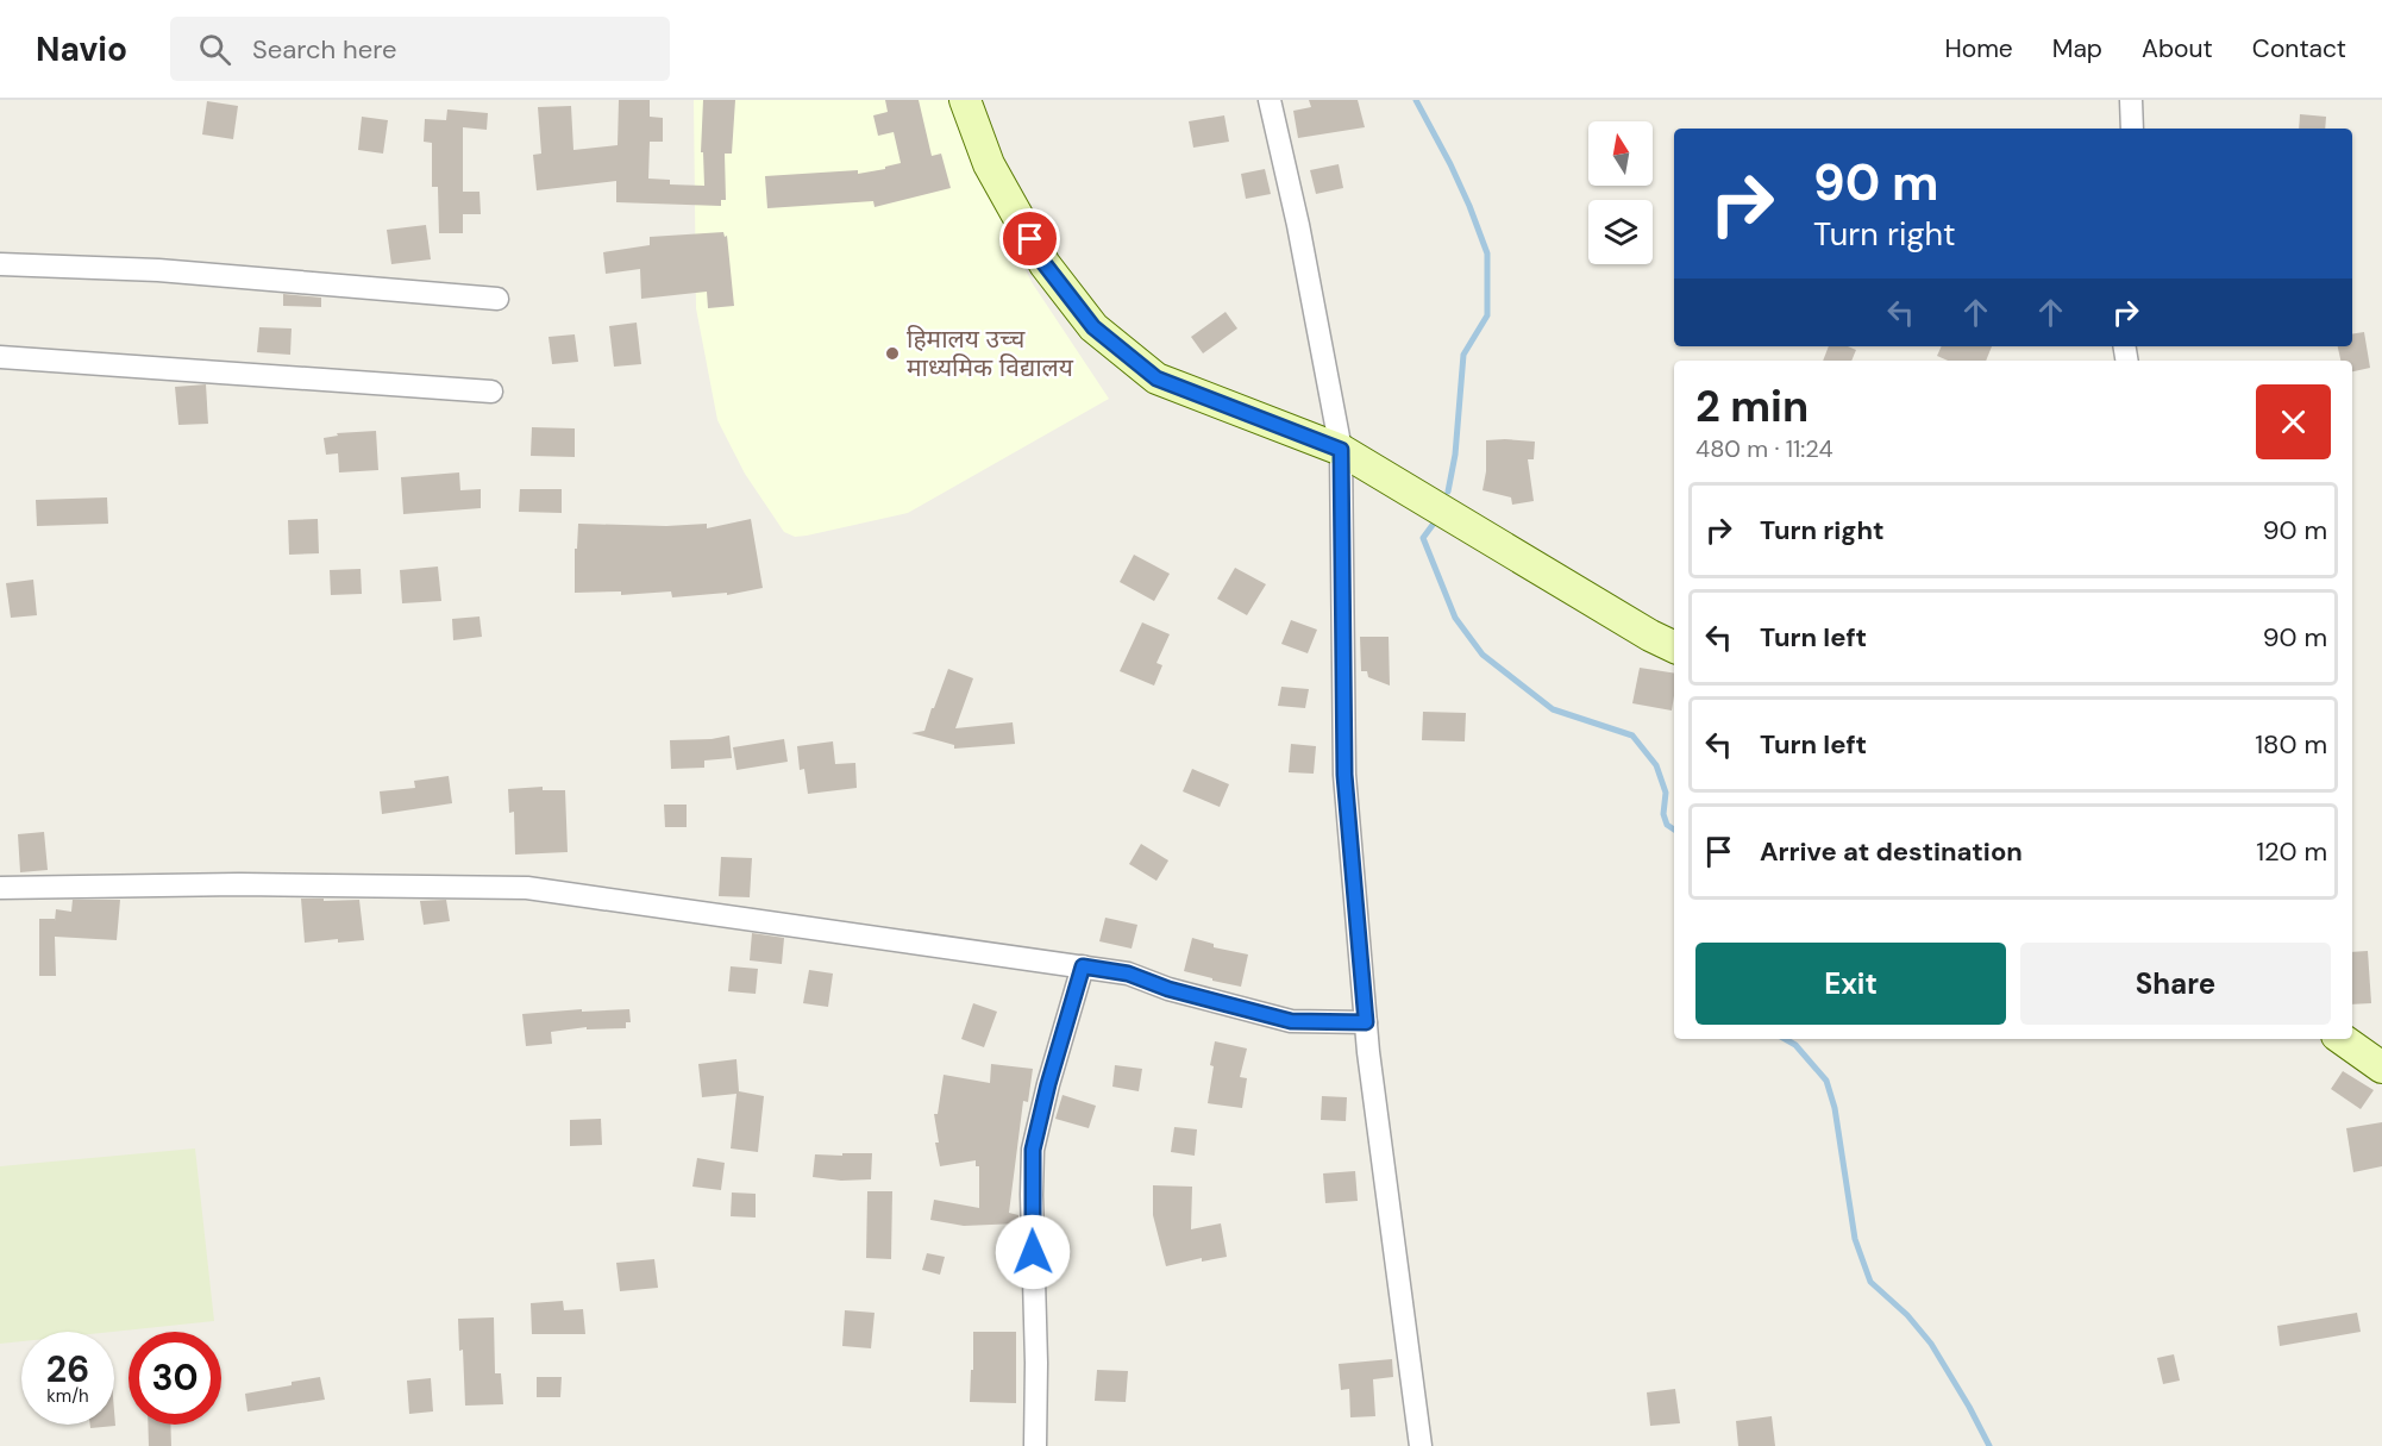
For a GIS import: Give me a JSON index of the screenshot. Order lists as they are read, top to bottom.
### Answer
{
  "places": ["हिमालय उच्च माध्यमिक विद्यालय"],
  "north": "top",
  "page": {
    "header": "Navio",
    "search": "Search here",
    "nav": [
      "Home",
      "Map",
      "About",
      "Contact"
    ],
    "turn": ["90 m", "Turn right"],
    "heading": ["2 min", "480 m · 11:24"],
    "list": [
      {
        "name": "Turn right",
        "value": "90 m"
      },
      {
        "name": "Turn left",
        "value": "90 m"
      },
      {
        "name": "Turn left",
        "value": "180 m"
      },
      {
        "name": "Arrive at destination",
        "value": "120 m"
      }
    ],
    "buttons": ["Exit", "Share"],
    "speed": "26 km/h",
    "limit": "30"
  }
}
